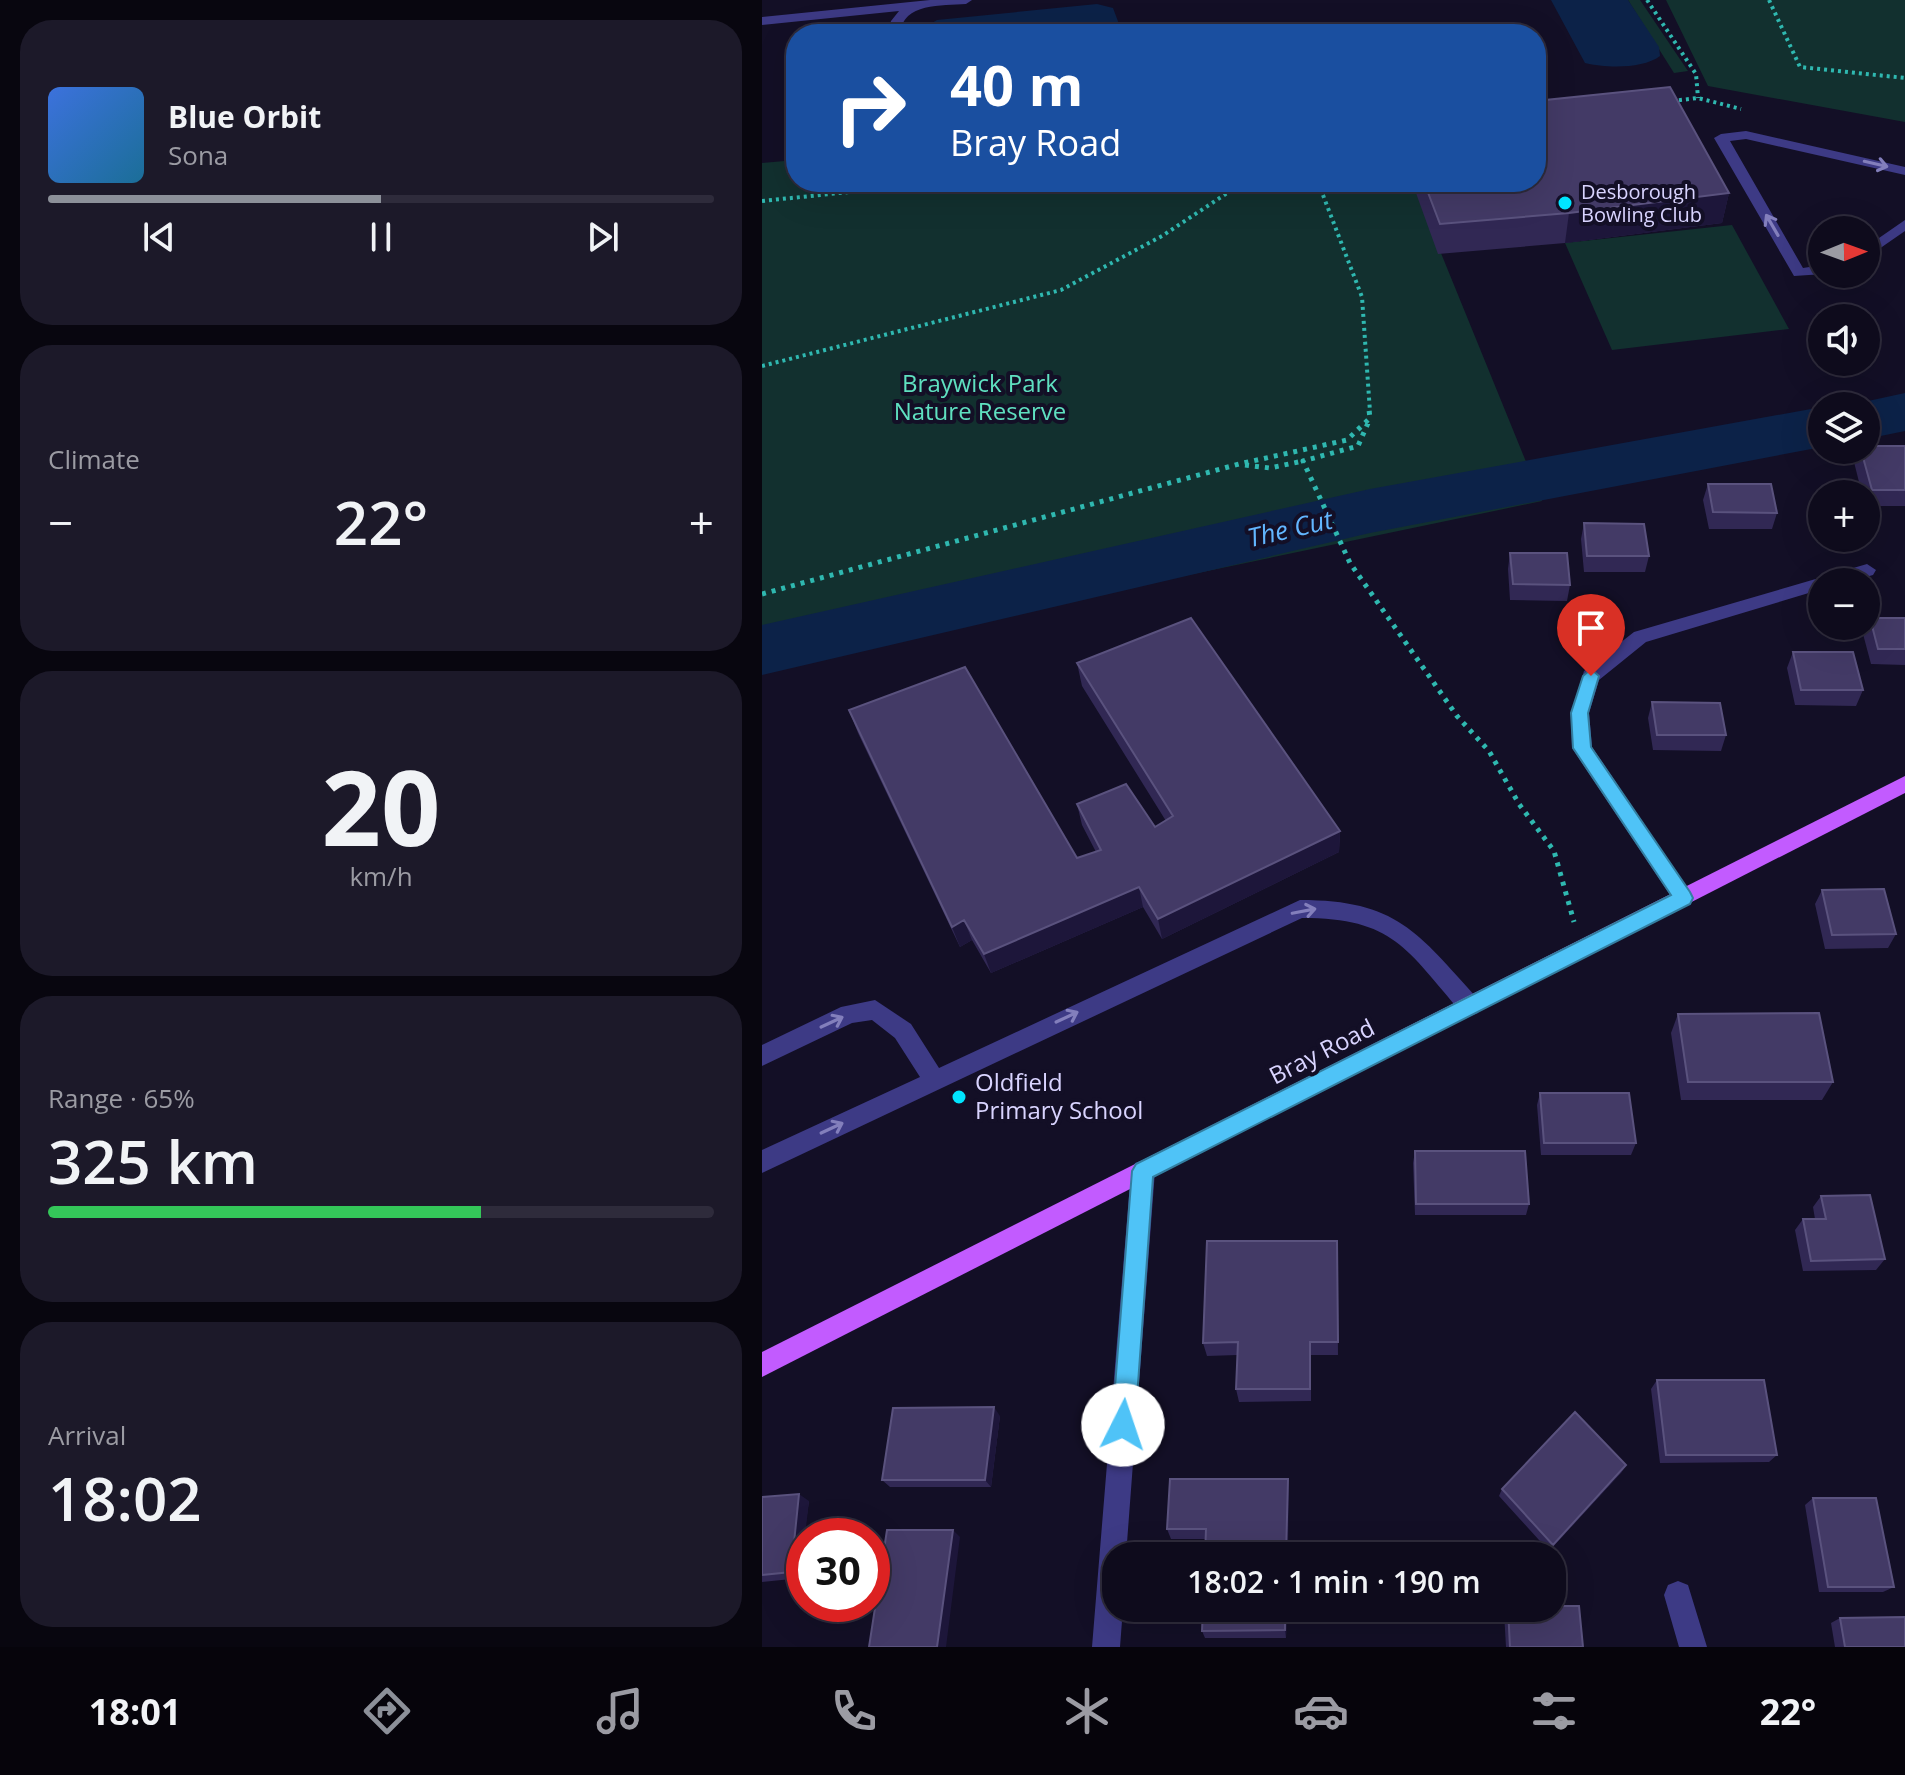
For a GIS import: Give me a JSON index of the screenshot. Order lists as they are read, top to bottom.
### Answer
{
  "streets": {
    "main road": ["Bray Road"]
  },
  "water": ["The Cut"],
  "parks": ["Braywick Park Nature Reserve"],
  "places": ["Desborough Bowling Club", "Oldfield Primary School"],
  "north": "right",
  "page": {
    "turn": ["40 m", "Bray Road"],
    "song": ["Blue Orbit", "Sona"],
    "map_buttons": ["+", "−"],
    "tile": [
      "Climate",
      ["20", "km/h"],
      ["Range · 65%", "325 km"],
      ["Arrival", "18:02"]
    ],
    "heat": ["−", "22°", "+"],
    "limit": "30",
    "trip": "18:02 · 1 min · 190 m",
    "tabs": ["18:01", "22°"]
  }
}
